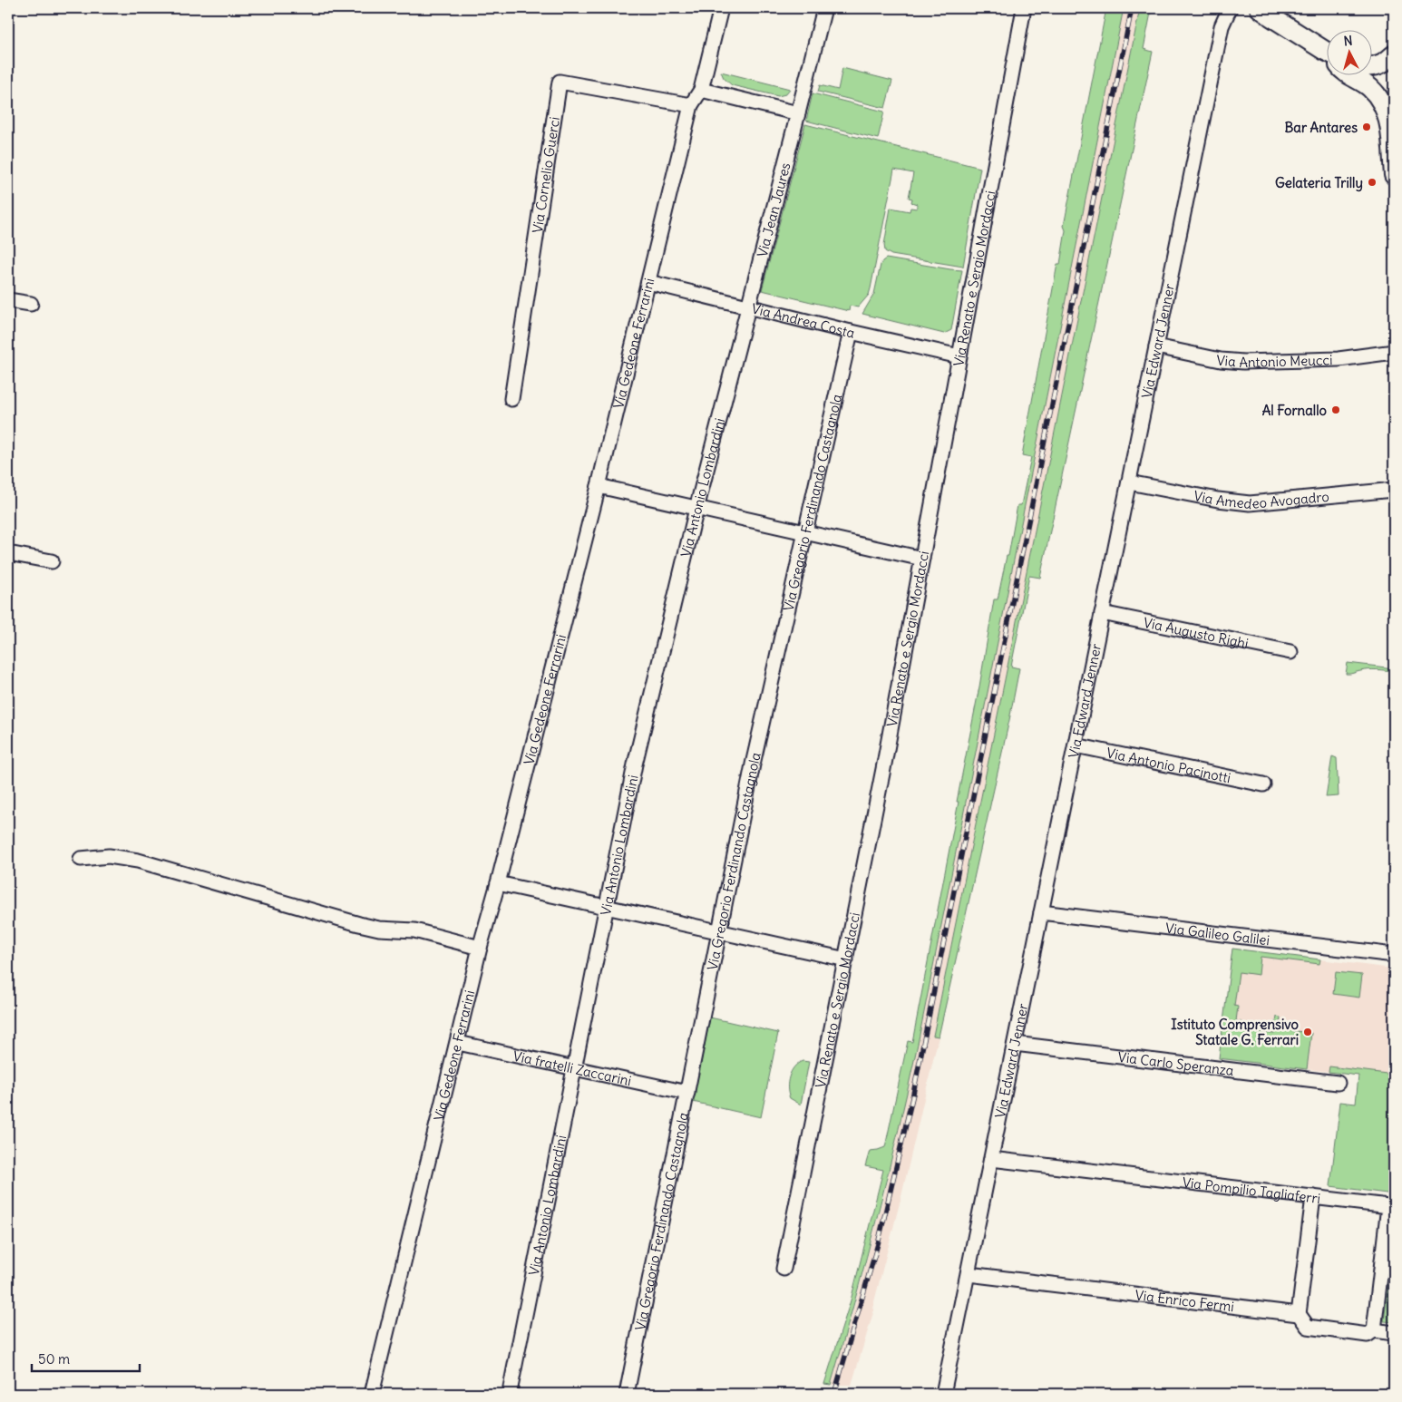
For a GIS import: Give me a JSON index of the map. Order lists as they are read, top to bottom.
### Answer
{
  "streets": {
    "street": [
      "Via Cornelio Guerci",
      "Via Jean Jaures",
      "Via Renato e Sergio Mordacci",
      "Via Andrea Costa",
      "Via Edward Jenner",
      "Via Gedeone Ferrarini",
      "Via Antonio Meucci",
      "Via Antonio Lombardini",
      "Via Amedeo Avogadro",
      "Via Gregorio Ferdinando Castagnola",
      "Via Augusto Righi",
      "Via Antonio Pacinotti",
      "Via Galileo Galilei",
      "Via Carlo Speranza",
      "Via fratelli Zaccarini",
      "Via Pompilio Tagliaferri",
      "Via Enrico Fermi"
    ]
  },
  "crossings": [
    ["Via Cornelio Guerci", "Via Gedeone Ferrarini"],
    ["Via Jean Jaures", "Via Andrea Costa"],
    ["Via Jean Jaures", "Via Antonio Lombardini"],
    ["Via Renato e Sergio Mordacci", "Via Andrea Costa"],
    ["Via Andrea Costa", "Via Gedeone Ferrarini"],
    ["Via Andrea Costa", "Via Antonio Lombardini"],
    ["Via Andrea Costa", "Via Gregorio Ferdinando Castagnola"],
    ["Via Edward Jenner", "Via Antonio Meucci"],
    ["Via Edward Jenner", "Via Amedeo Avogadro"],
    ["Via Edward Jenner", "Via Augusto Righi"],
    ["Via Edward Jenner", "Via Antonio Pacinotti"],
    ["Via Edward Jenner", "Via Galileo Galilei"],
    ["Via Edward Jenner", "Via Carlo Speranza"],
    ["Via Edward Jenner", "Via Pompilio Tagliaferri"],
    ["Via Edward Jenner", "Via Enrico Fermi"],
    ["Via Gedeone Ferrarini", "Via fratelli Zaccarini"],
    ["Via Antonio Lombardini", "Via fratelli Zaccarini"],
    ["Via Gregorio Ferdinando Castagnola", "Via fratelli Zaccarini"]
  ],
  "places": [
    "Bar Antares",
    "Gelateria Trilly",
    "Al Fornallo",
    "Istituto Comprensivo Statale G. Ferrari"
  ],
  "scale_bar": "50 m",
  "north": "top"
}
